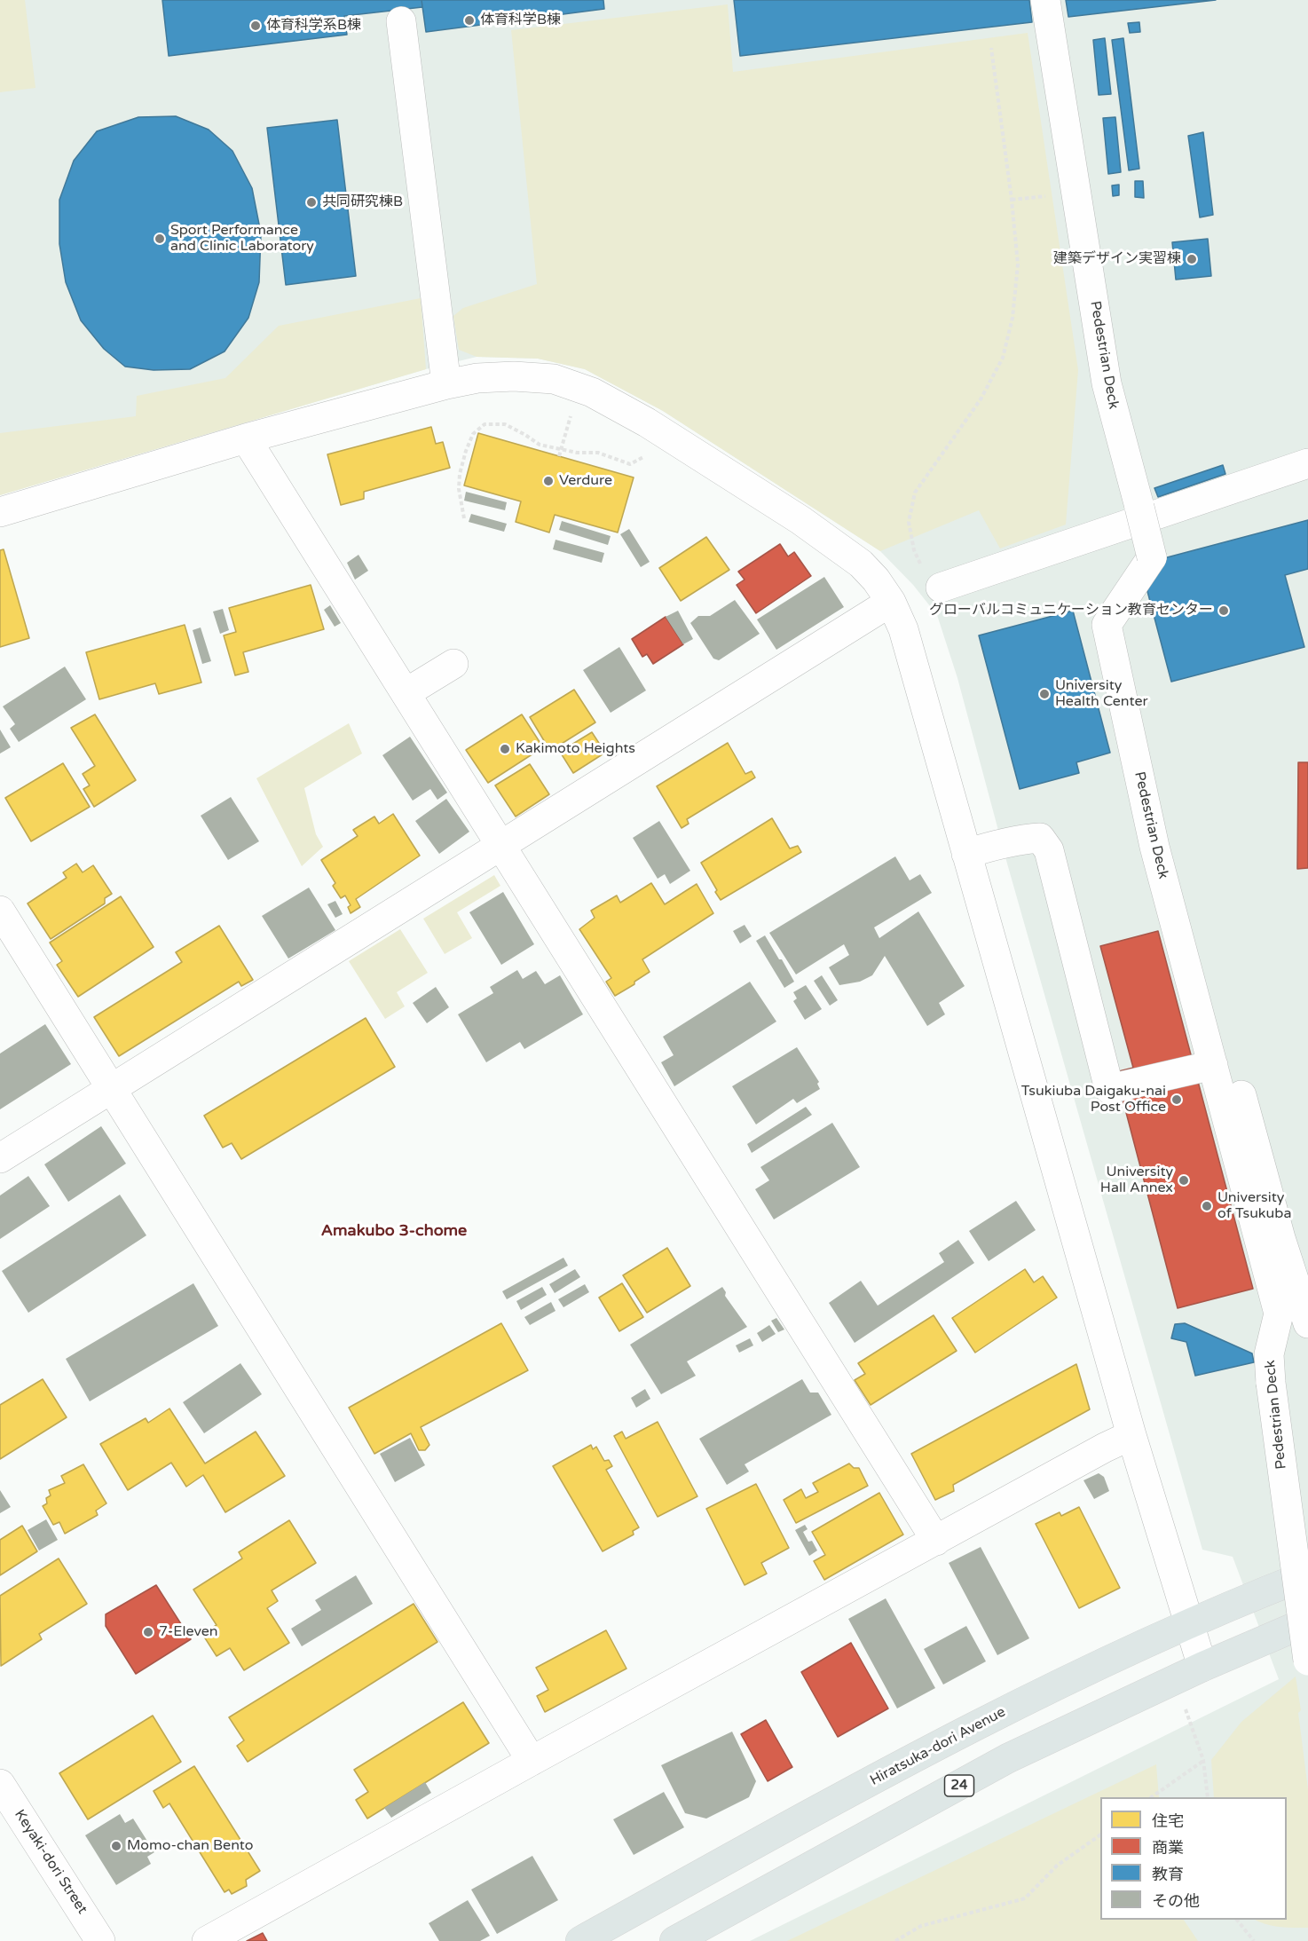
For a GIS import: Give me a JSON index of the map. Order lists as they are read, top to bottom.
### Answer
{
  "streets": {
    "main road": ["Hiratsuka-dori Avenue", "24"],
    "street": ["Pedestrian Deck", "Keyaki-dori Street"]
  },
  "districts": ["Amakubo 3-chome"],
  "places": [
    "体育科学B棟",
    "体育科学系B棟",
    "共同研究棟B",
    "Sport Performance and Clinic Laboratory",
    "建築デザイン実習棟",
    "Verdure",
    "グローバルコミュニケーション教育センター",
    "University Health Center",
    "Kakimoto Heights",
    "Tsukiuba Daigaku-nai Post Office",
    "University Hall Annex",
    "University of Tsukuba",
    "7-Eleven",
    "Momo-chan Bento"
  ],
  "legend": [
    "住宅",
    "商業",
    "教育",
    "その他"
  ]
}
